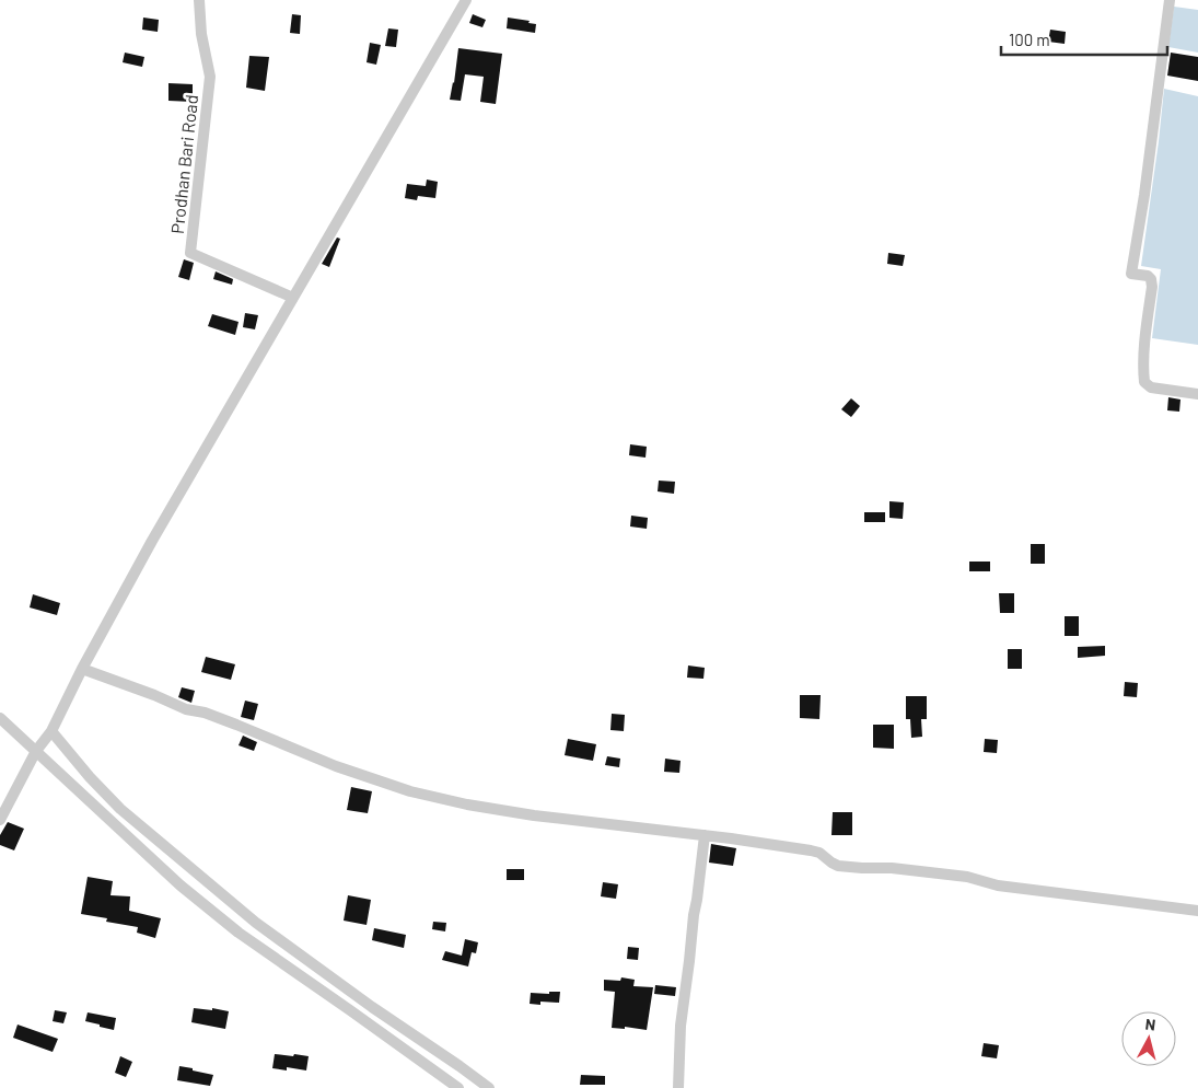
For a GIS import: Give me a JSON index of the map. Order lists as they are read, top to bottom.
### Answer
{
  "streets": {
    "street": ["Prodhan Bari Road"]
  },
  "scale_bar": "100 m",
  "north": "top"
}
